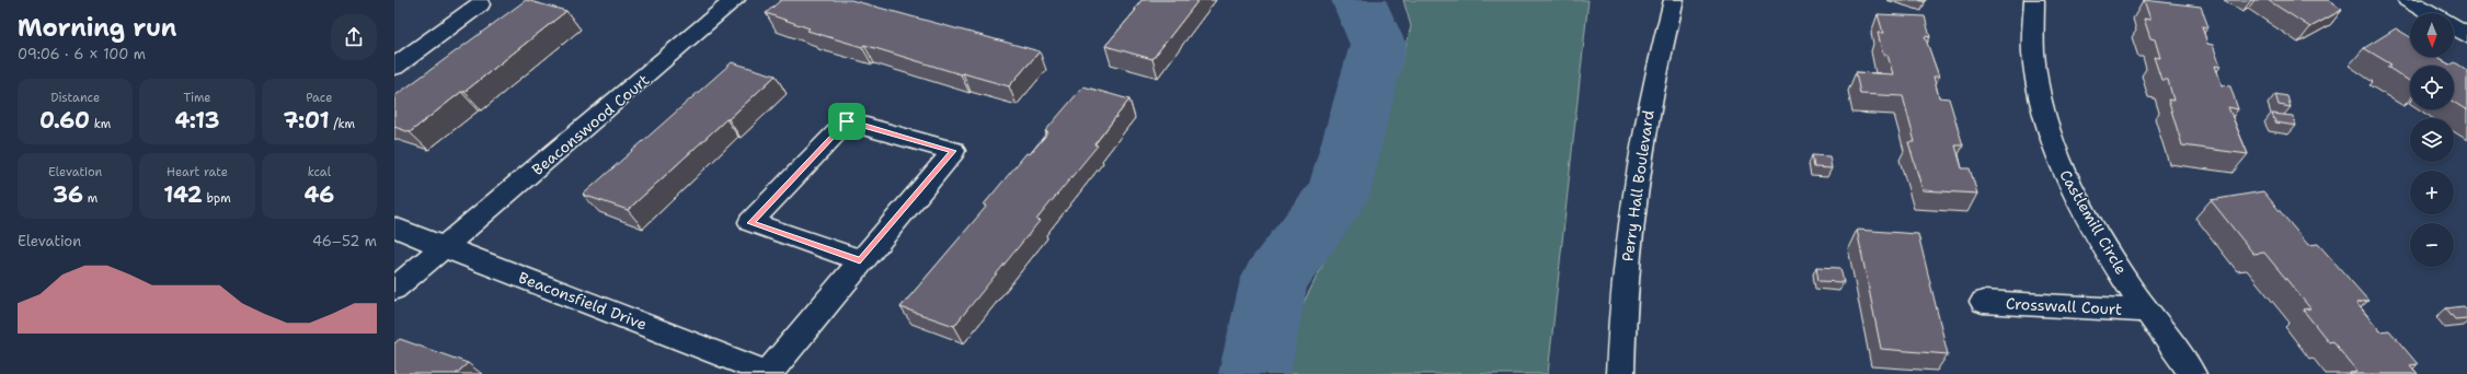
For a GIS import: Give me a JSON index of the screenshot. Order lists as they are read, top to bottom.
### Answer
{
  "streets": {
    "street": [
      "Beaconswood Court",
      "Perry Hall Boulevard",
      "Castlemill Circle",
      "Beaconsfield Drive",
      "Crosswall Court"
    ]
  },
  "crossings": [
    ["Beaconswood Court", "Beaconsfield Drive"],
    ["Castlemill Circle", "Crosswall Court"]
  ],
  "north": "bottom",
  "page": {
    "heading": ["Morning run", "09:06 · 6 × 100 m"],
    "map_buttons": ["+", "−"],
    "stats": [
      ["Distance", "0.60 km"],
      ["Time", "4:13"],
      ["Pace", "7:01 /km"],
      ["Elevation", "36 m"],
      ["Heart rate", "142 bpm"],
      ["kcal", "46"]
    ],
    "chart": ["Elevation", "46–52 m"]
  }
}
